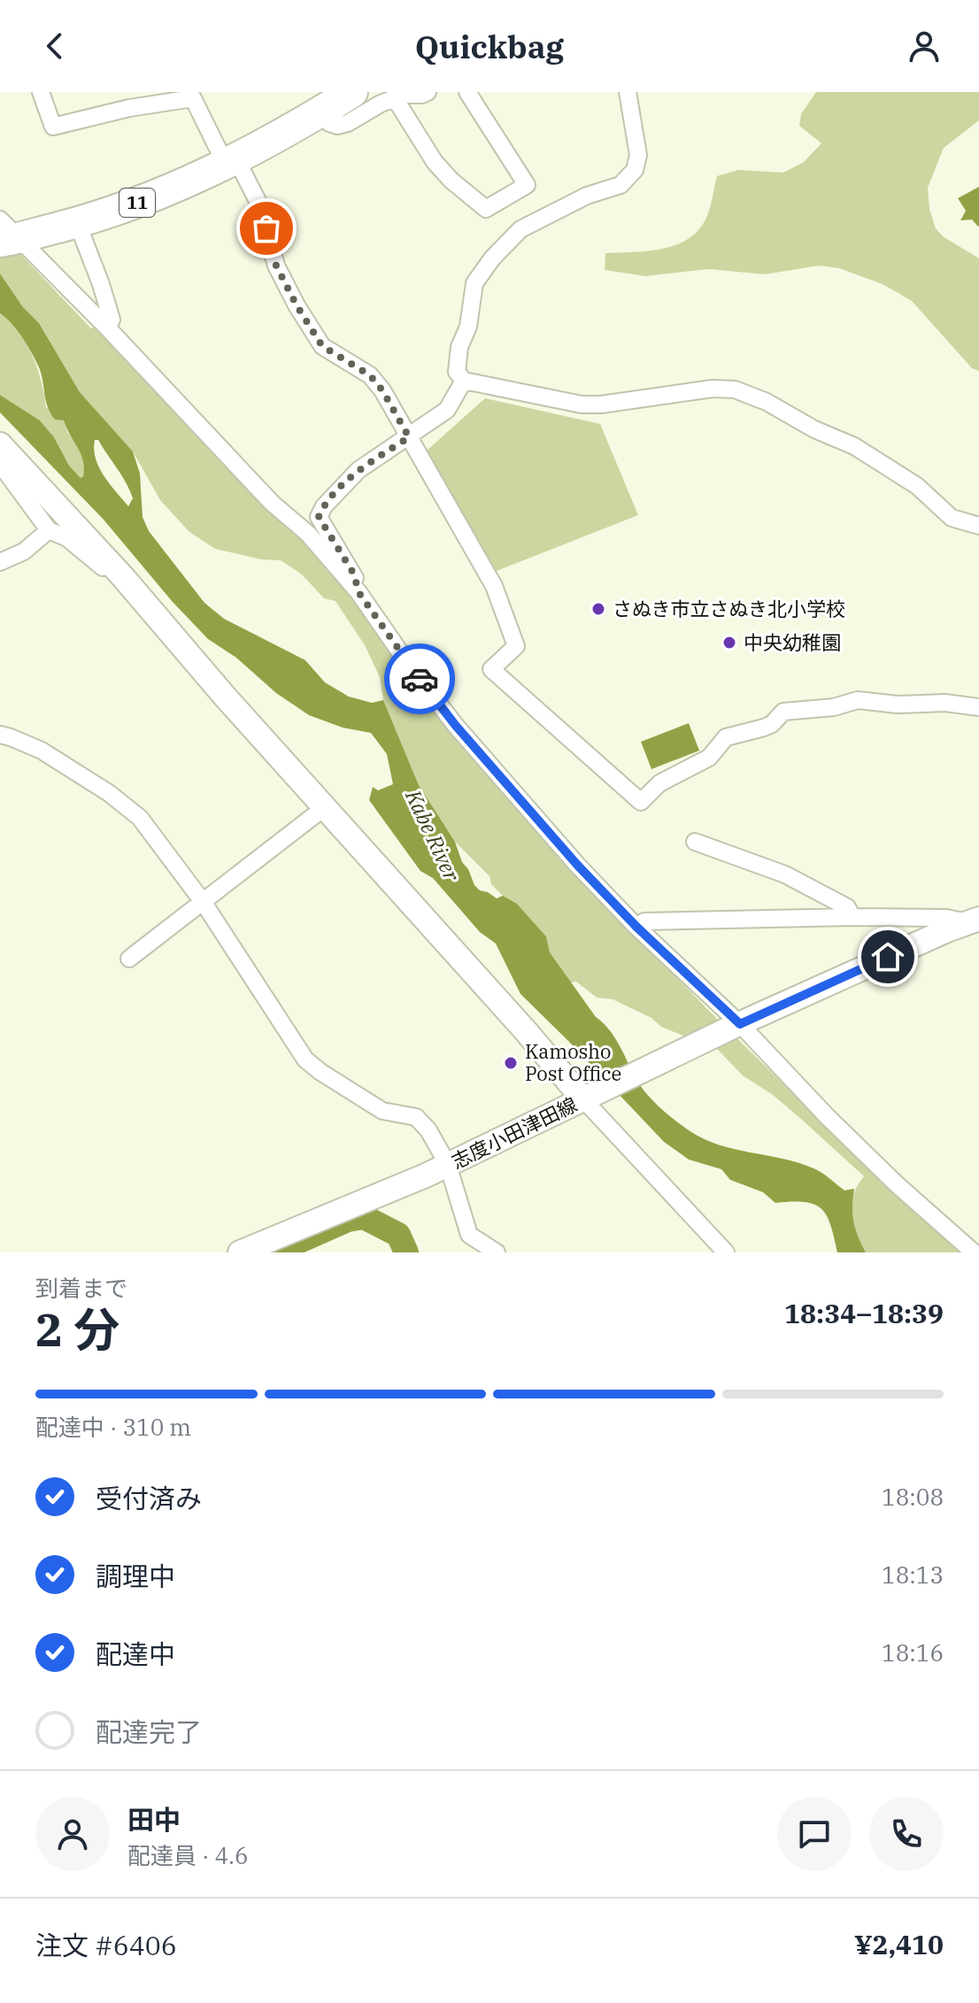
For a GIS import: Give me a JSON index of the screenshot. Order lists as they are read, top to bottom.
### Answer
{
  "streets": {
    "highway": ["11"],
    "street": ["志度小田津田線"]
  },
  "water": ["Kabe River"],
  "places": ["さぬき市立さぬき北小学校", "中央幼稚園", "Kamosho Post Office"],
  "page": {
    "header": "Quickbag",
    "heading": ["2 分", "到着まで", "18:34–18:39"],
    "panel": [
      "田中",
      "配達員 · 4.6",
      "注文 #6406",
      "¥2,410"
    ],
    "bar": "配達中 · 310 m",
    "list": [
      ["受付済み", "18:08"],
      ["調理中", "18:13"],
      ["配達中", "18:16"],
      "配達完了"
    ]
  }
}
